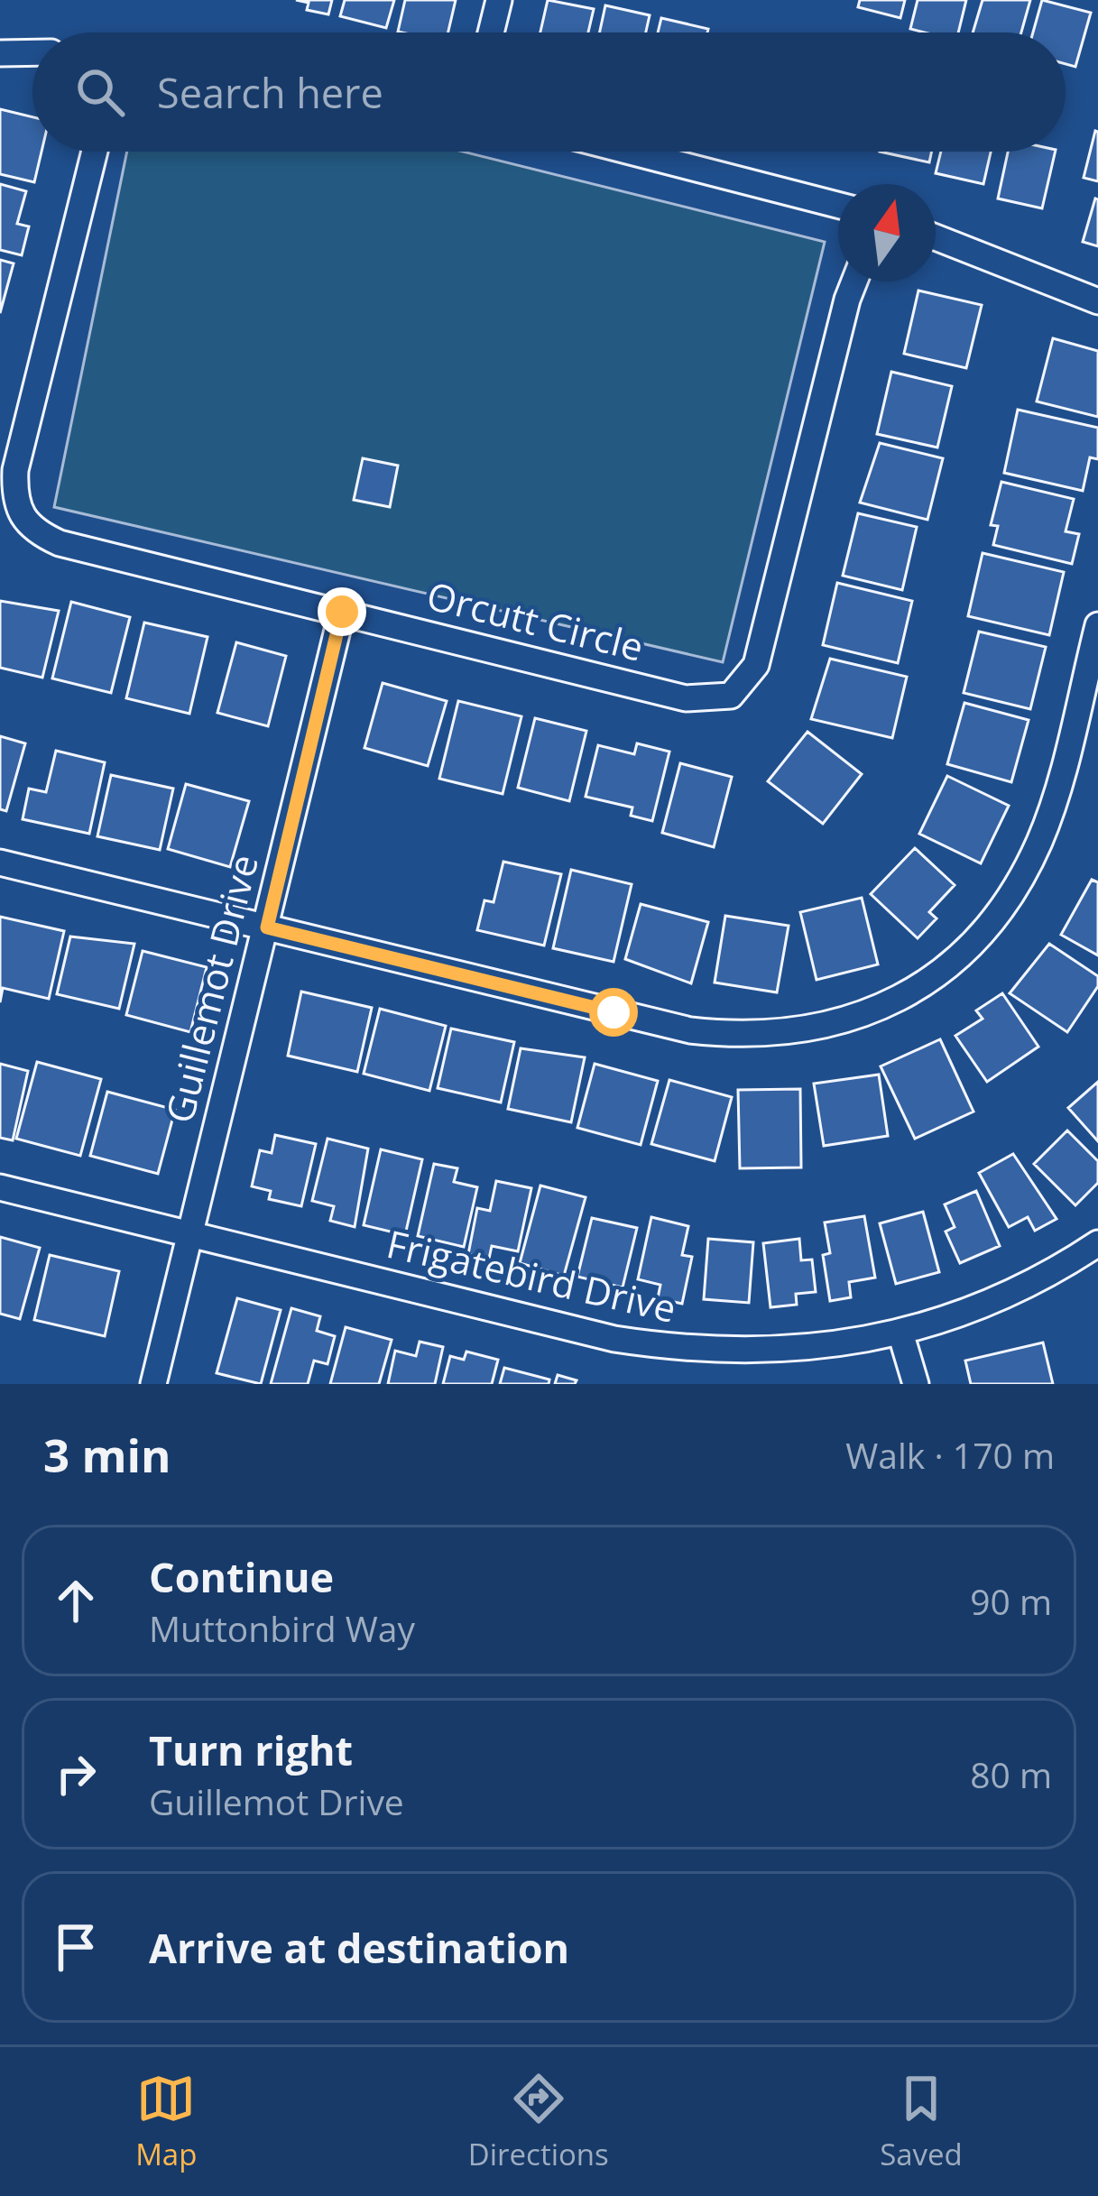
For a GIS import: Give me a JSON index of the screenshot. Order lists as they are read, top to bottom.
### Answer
{
  "streets": {
    "street": ["Orcutt Circle", "Guillemot Drive", "Frigatebird Drive"]
  },
  "crossings": [
    ["Orcutt Circle", "Guillemot Drive"],
    ["Guillemot Drive", "Frigatebird Drive"]
  ],
  "north": "top",
  "page": {
    "search": "Search here",
    "heading": ["3 min", "Walk · 170 m"],
    "list": [
      ["Continue", "Muttonbird Way", "90 m"],
      ["Turn right", "Guillemot Drive", "80 m"],
      "Arrive at destination"
    ],
    "nav": ["Map", "Directions", "Saved"]
  }
}
